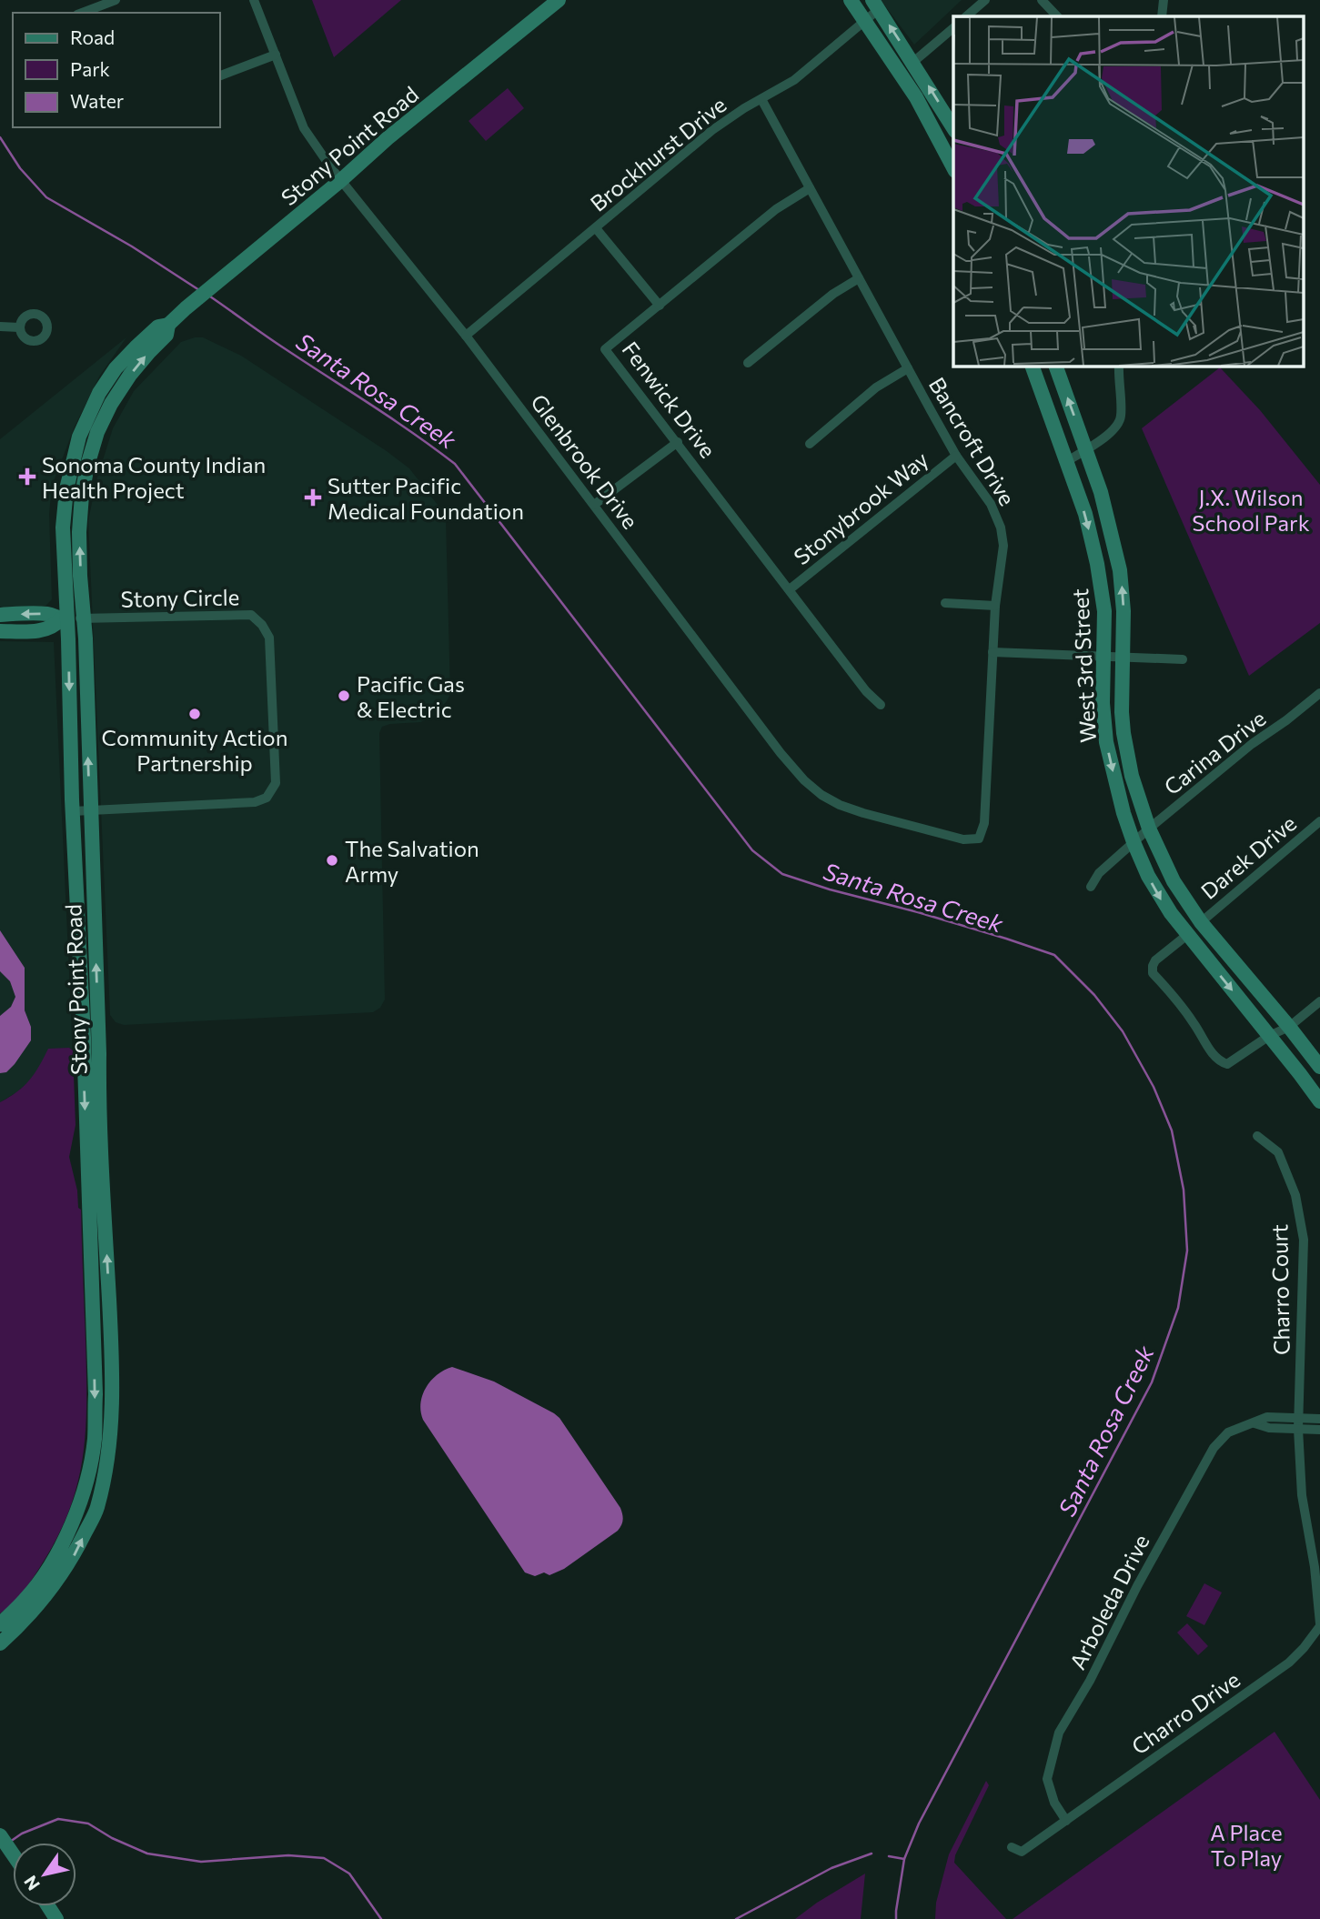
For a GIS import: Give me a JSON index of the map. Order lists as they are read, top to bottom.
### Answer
{
  "streets": {
    "main road": ["Stony Point Road", "West 3rd Street"],
    "street": [
      "Brockhurst Drive",
      "Fenwick Drive",
      "Bancroft Drive",
      "Glenbrook Drive",
      "Stonybrook Way",
      "Stony Circle",
      "Carina Drive",
      "Darek Drive",
      "Charro Court",
      "Arboleda Drive",
      "Charro Drive"
    ]
  },
  "crossings": [
    ["Stony Point Road", "Glenbrook Drive"],
    ["Stony Point Road", "Stony Circle"],
    ["Brockhurst Drive", "Bancroft Drive"],
    ["Brockhurst Drive", "Glenbrook Drive"],
    ["Fenwick Drive", "Bancroft Drive"],
    ["Fenwick Drive", "Stonybrook Way"],
    ["Bancroft Drive", "Glenbrook Drive"],
    ["Bancroft Drive", "Stonybrook Way"],
    ["West 3rd Street", "Carina Drive"],
    ["West 3rd Street", "Darek Drive"],
    ["Charro Court", "Arboleda Drive"],
    ["Charro Court", "Charro Drive"],
    ["Arboleda Drive", "Charro Drive"]
  ],
  "water": ["Santa Rosa Creek"],
  "parks": ["J.X. Wilson School Park", "A Place To Play"],
  "places": {
    "health": ["Sonoma County Indian Health Project", "Sutter Pacific Medical Foundation"],
    "other": ["Pacific Gas & Electric", "Community Action Partnership", "The Salvation Army"]
  },
  "legend": ["Road", "Park", "Water"],
  "north": "bottom left"
}
